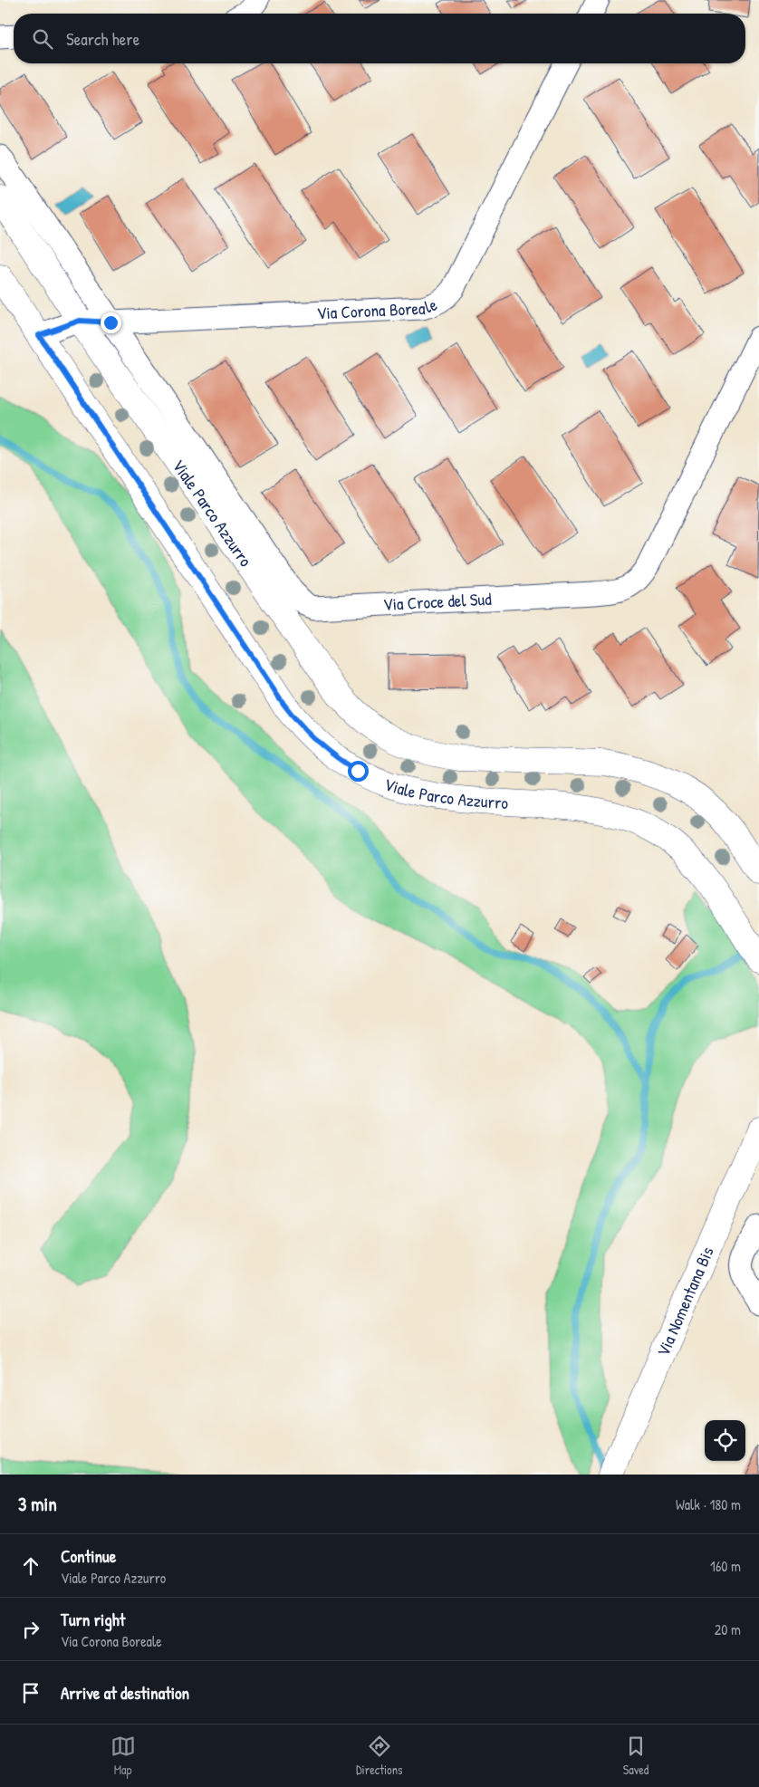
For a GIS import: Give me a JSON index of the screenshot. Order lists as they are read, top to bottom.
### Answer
{
  "streets": {
    "street": [
      "Via Corona Boreale",
      "Viale Parco Azzurro",
      "Via Croce del Sud",
      "Via Nomentana Bis"
    ]
  },
  "crossings": [
    ["Via Corona Boreale", "Viale Parco Azzurro"],
    ["Via Corona Boreale", "Via Croce del Sud"]
  ],
  "page": {
    "search": "Search here",
    "heading": ["3 min", "Walk · 180 m"],
    "list": [
      ["Continue", "Viale Parco Azzurro", "160 m"],
      ["Turn right", "Via Corona Boreale", "20 m"],
      "Arrive at destination"
    ],
    "nav": ["Map", "Directions", "Saved"]
  }
}
